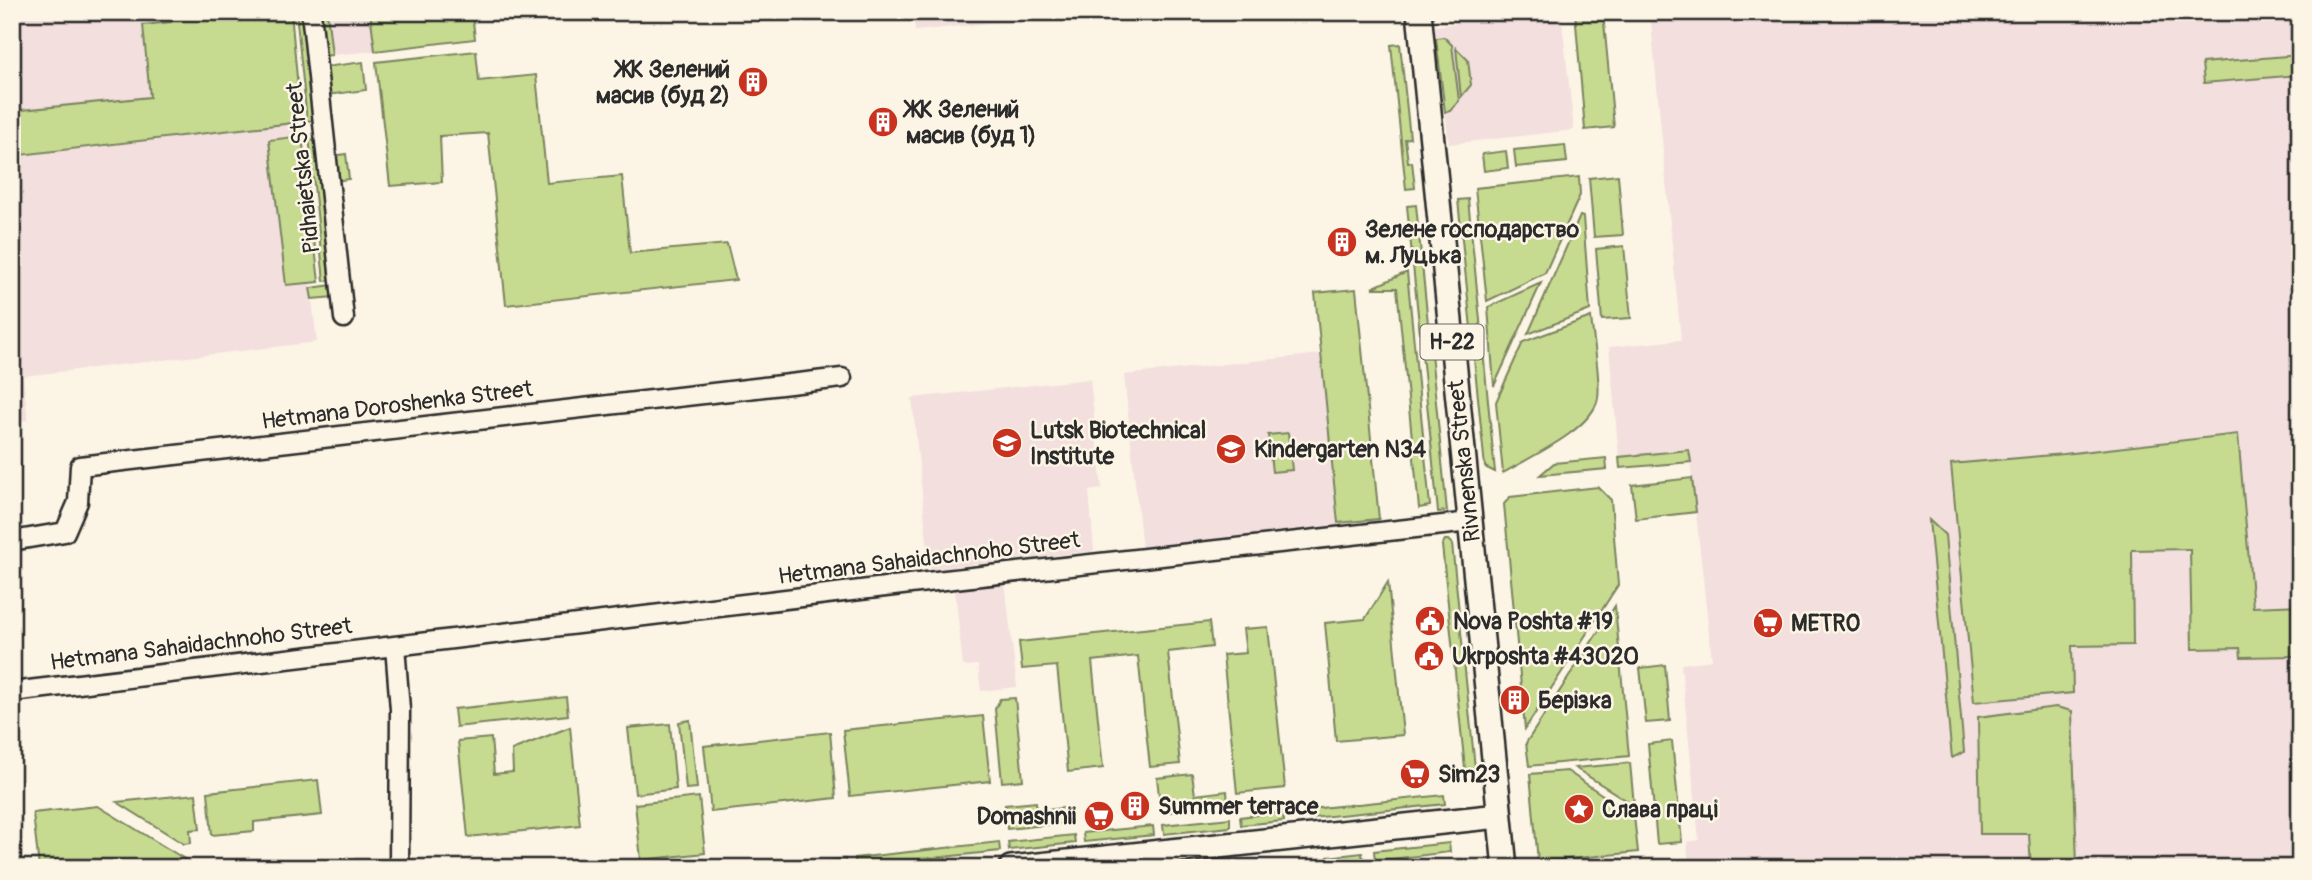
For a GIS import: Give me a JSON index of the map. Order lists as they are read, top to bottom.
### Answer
{
  "streets": {
    "main road": ["Н-22", "Rivnenska Street"],
    "street": ["Pidhaietska Street", "Hetmana Doroshenka Street", "Hetmana Sahaidachnoho Street"]
  },
  "crossings": [
    ["Rivnenska Street", "Hetmana Sahaidachnoho Street"]
  ],
  "places": {
    "building": [
      "ЖК Зелений масив (буд 2)",
      "ЖК Зелений масив (буд 1)",
      "Зелене господарство м. Луцька",
      "Берізка",
      "Summer terrace"
    ],
    "school or university": ["Lutsk Biotechnical Institute", "Kindergarten N34"],
    "public building": ["Nova Poshta #19", "Ukrposhta #43020"],
    "supermarket": ["METRO", "Sim23", "Domashnii"],
    "place": ["Слава праці"]
  }
}
